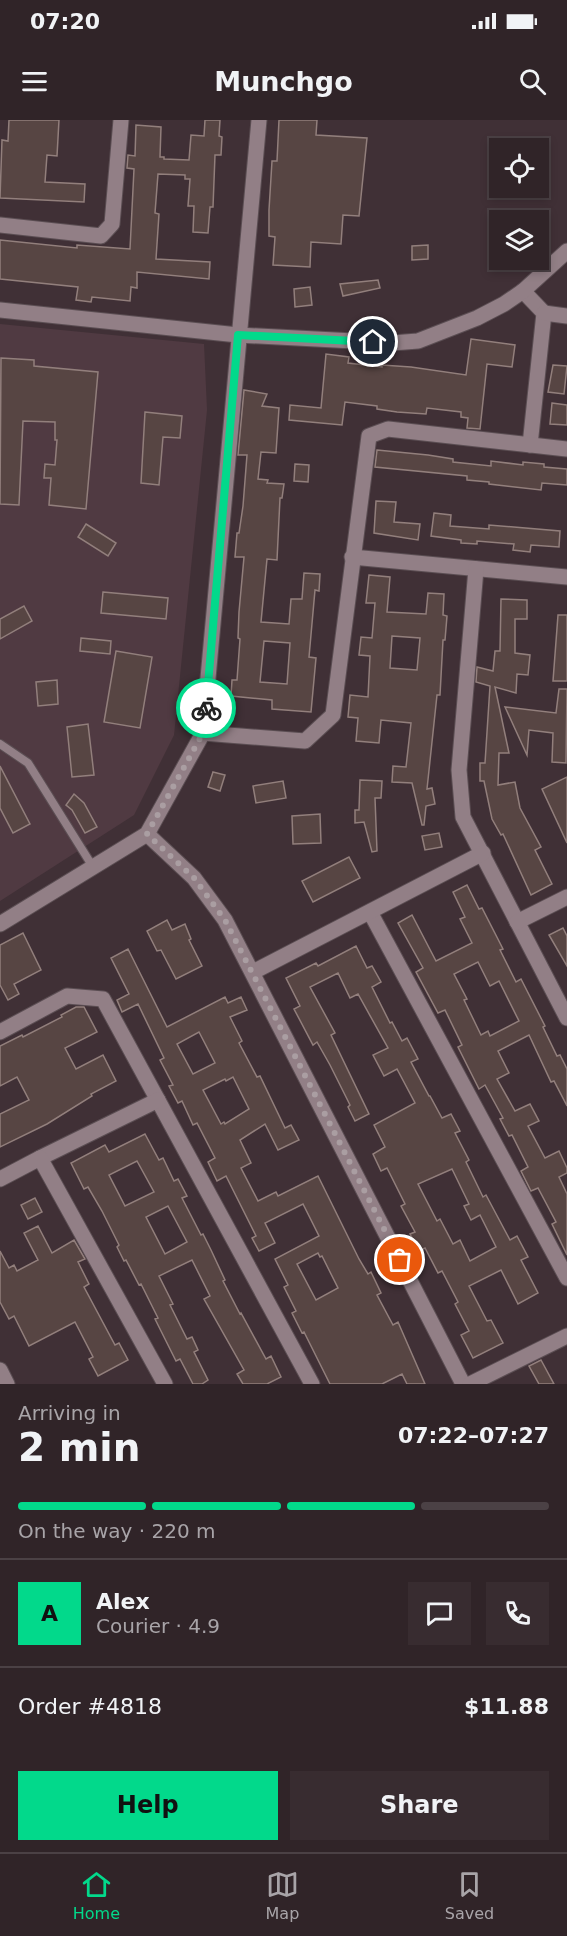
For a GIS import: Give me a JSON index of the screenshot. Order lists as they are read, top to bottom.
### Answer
{
  "page": {
    "status": "07:20",
    "header": "Munchgo",
    "heading": ["2 min", "Arriving in", "07:22–07:27"],
    "panel": [
      "Alex",
      "Courier · 4.9",
      "Order #4818",
      "$11.88"
    ],
    "bar": "On the way · 220 m",
    "round": "A",
    "buttons": ["Help", "Share"],
    "tabs": ["Home", "Map", "Saved"]
  }
}
